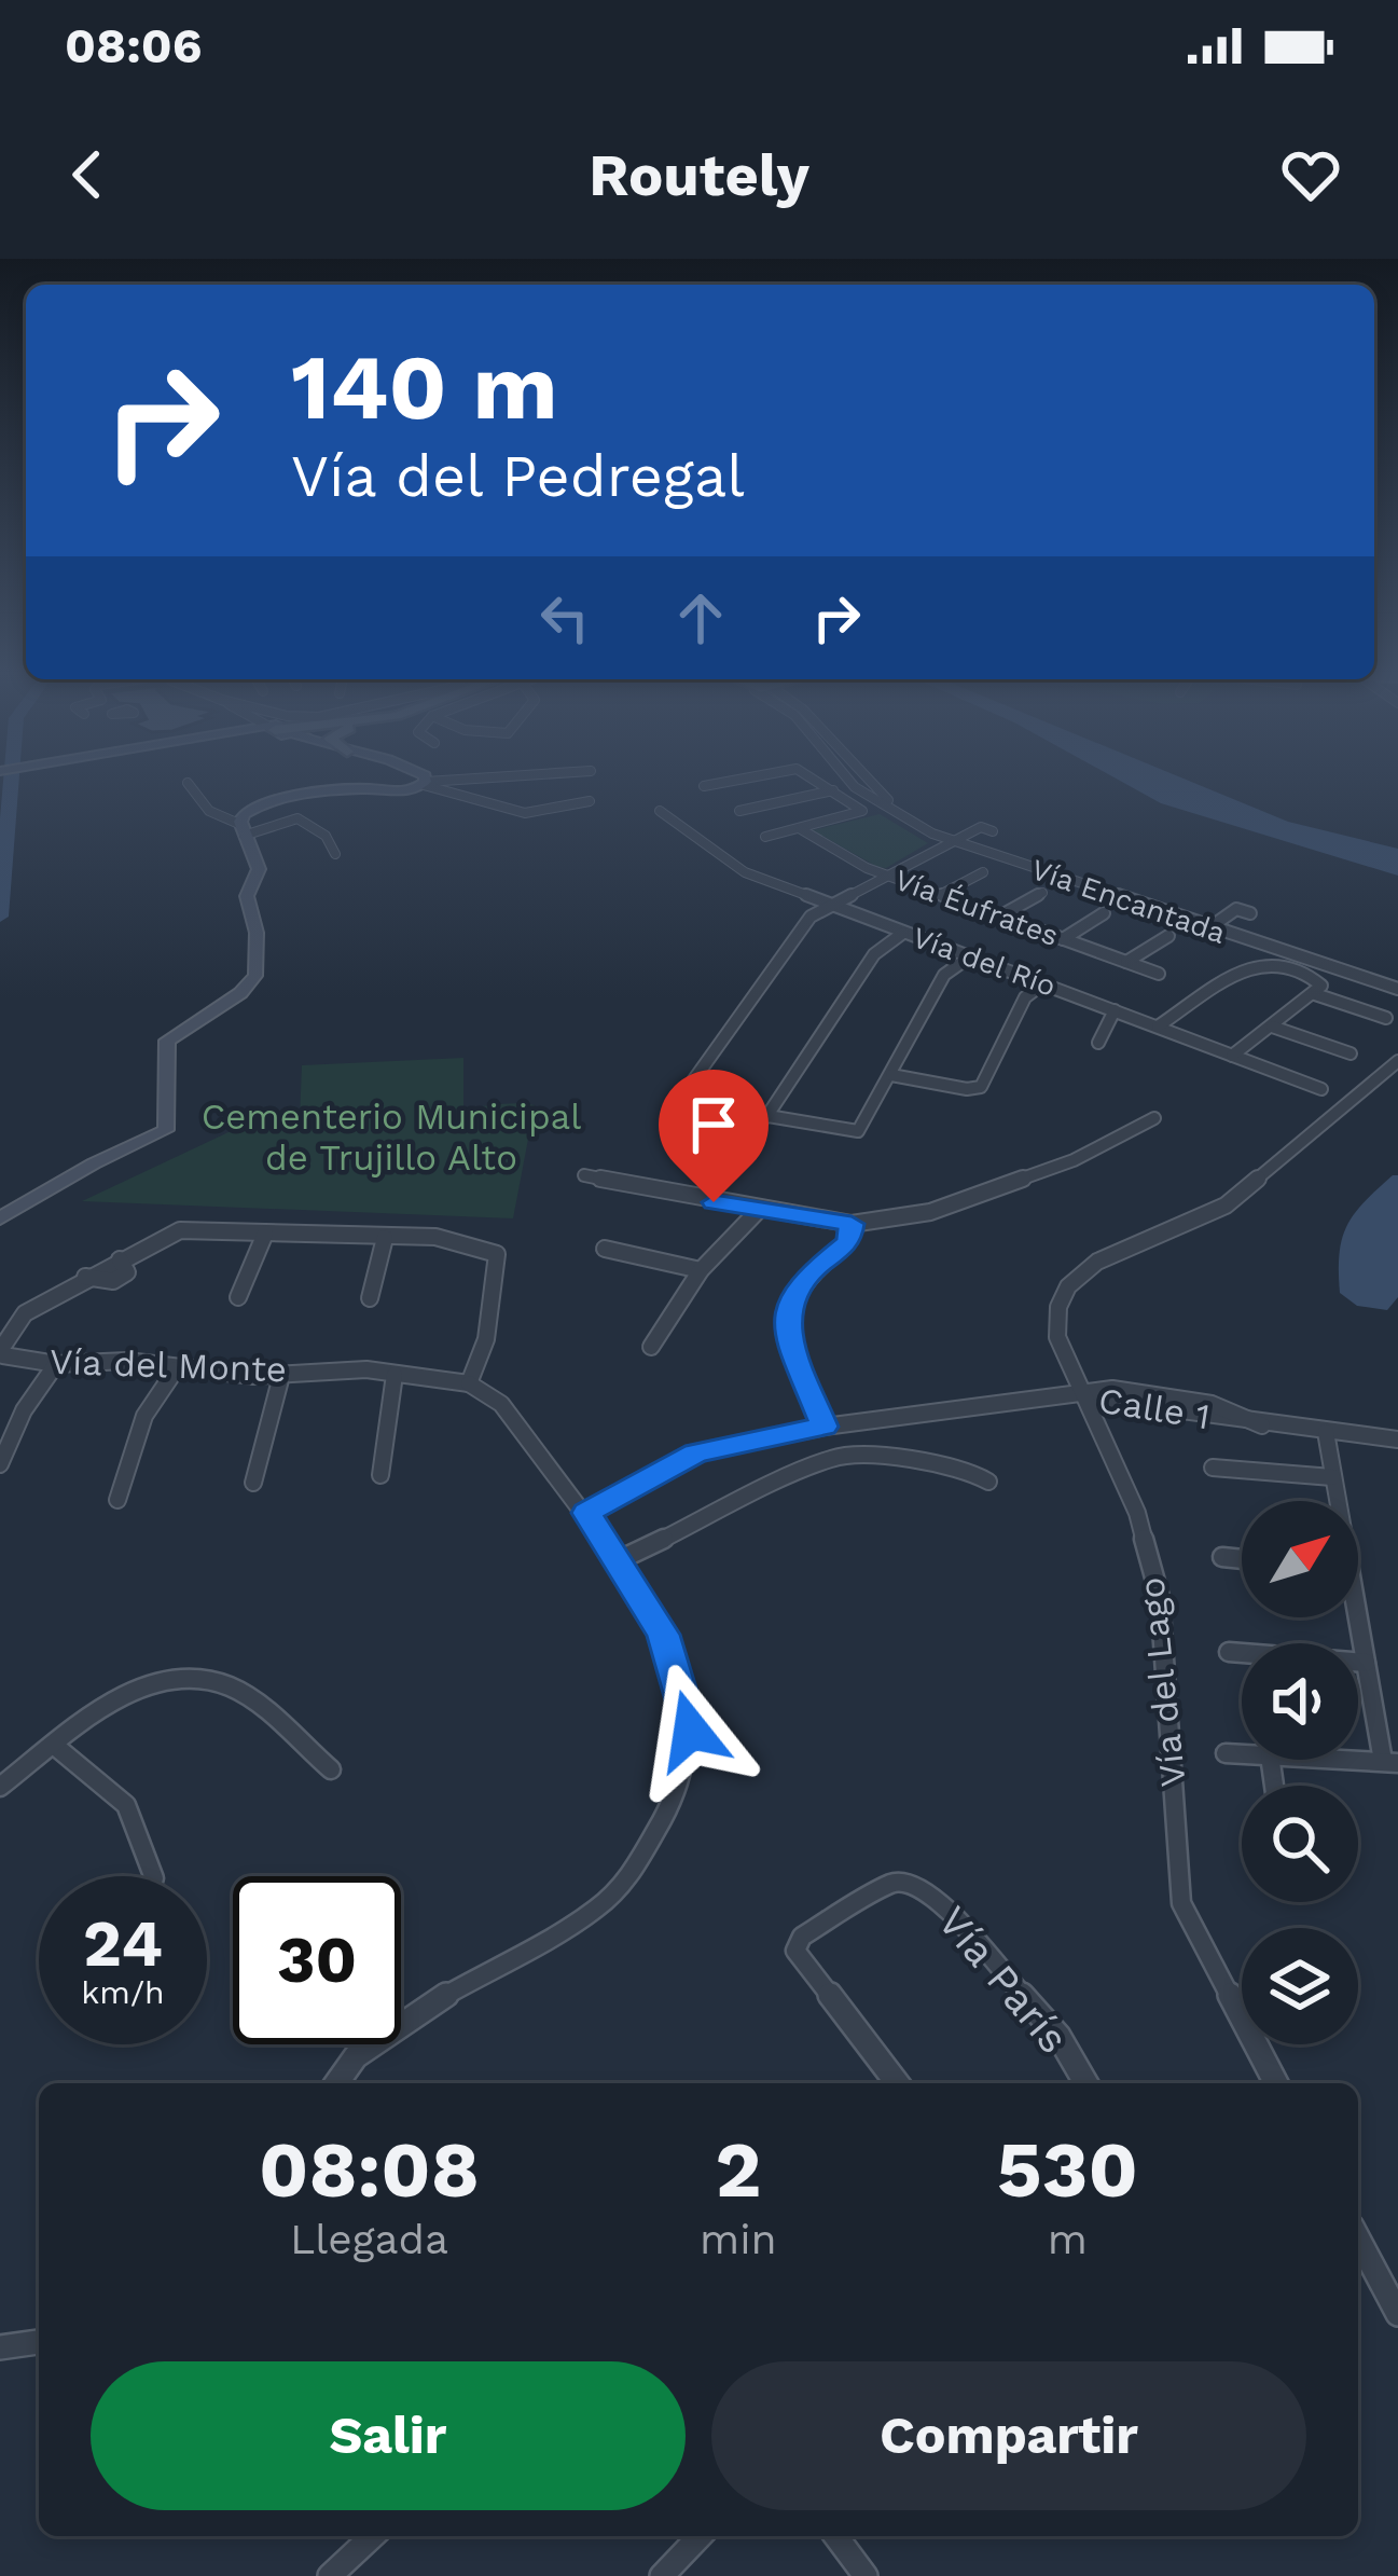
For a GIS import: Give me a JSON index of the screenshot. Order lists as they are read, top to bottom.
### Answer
{
  "streets": {
    "street": [
      "Vía Encantada",
      "Vía Éufrates",
      "Vía del Río",
      "Vía del Monte",
      "Calle 1",
      "Vía del Lago",
      "Vía París"
    ]
  },
  "crossings": [
    ["Calle 1", "Vía del Lago"]
  ],
  "parks": ["Cementerio Municipal de Trujillo Alto"],
  "north": "top right",
  "page": {
    "status": "08:06",
    "header": "Routely",
    "turn": ["140 m", "Vía del Pedregal"],
    "speed": "24 km/h",
    "limit": "30",
    "eta": [
      "08:08",
      "Llegada",
      "2",
      "min",
      "530",
      "m"
    ],
    "buttons": ["Salir", "Compartir"]
  }
}
